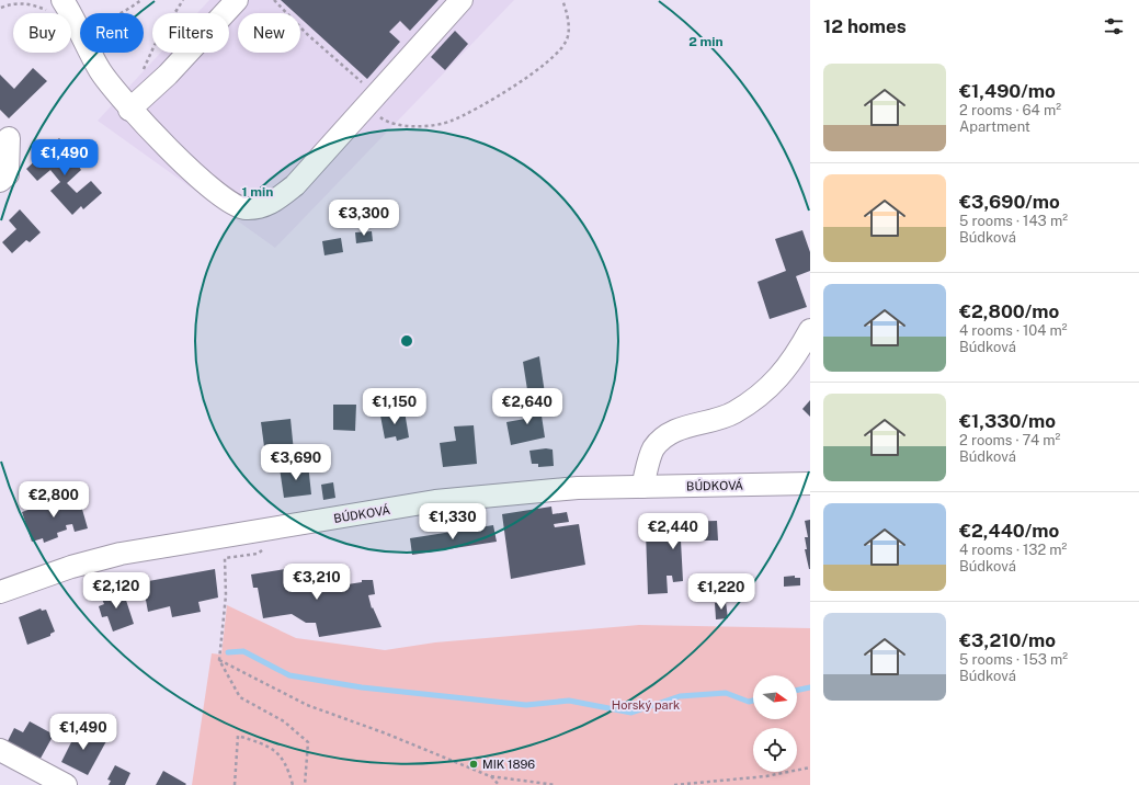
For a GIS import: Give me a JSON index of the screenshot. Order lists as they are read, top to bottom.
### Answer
{
  "streets": {
    "street": ["BÚDKOVÁ"]
  },
  "parks": ["Horský park"],
  "places": ["MIK 1896"],
  "north": "right",
  "page": {
    "heading": "12 homes",
    "chip": [
      "Buy",
      "Rent",
      "Filters",
      "New"
    ],
    "list": [
      {
        "name": "€1,490/mo",
        "note": "2 rooms · 64 m² · Apartment"
      },
      {
        "name": "€3,690/mo",
        "note": "5 rooms · 143 m² · Búdková"
      },
      {
        "name": "€2,800/mo",
        "note": "4 rooms · 104 m² · Búdková"
      },
      {
        "name": "€1,330/mo",
        "note": "2 rooms · 74 m² · Búdková"
      },
      {
        "name": "€2,440/mo",
        "note": "4 rooms · 132 m² · Búdková"
      },
      {
        "name": "€3,210/mo",
        "note": "5 rooms · 153 m² · Búdková"
      }
    ],
    "price": [
      "€1,490",
      "€3,300",
      "€1,150",
      "€2,640",
      "€3,690",
      "€2,800",
      "€1,330",
      "€2,440",
      "€3,210",
      "€2,120",
      "€1,220",
      "€1,490"
    ]
  },
  "rings": ["2 min", "1 min"]
}
